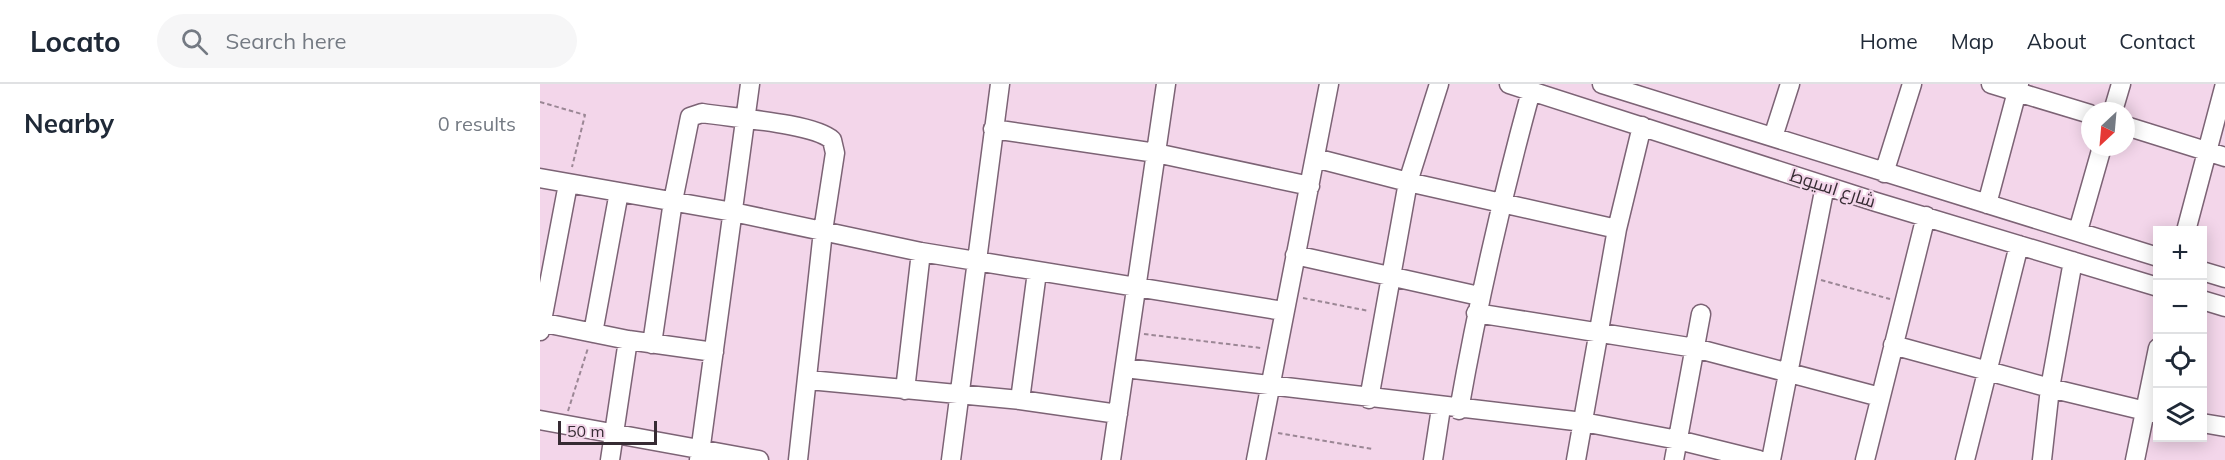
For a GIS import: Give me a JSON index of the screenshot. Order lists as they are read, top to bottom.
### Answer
{
  "streets": {
    "street": ["شارع اسيوط"]
  },
  "scale_bar": "50 m",
  "north": "bottom left",
  "page": {
    "header": "Locato",
    "search": "Search here",
    "nav": [
      "Home",
      "Map",
      "About",
      "Contact"
    ],
    "heading": ["Nearby", "0 results"],
    "map_buttons": ["+", "−"],
    "scale": "50 m"
  }
}
